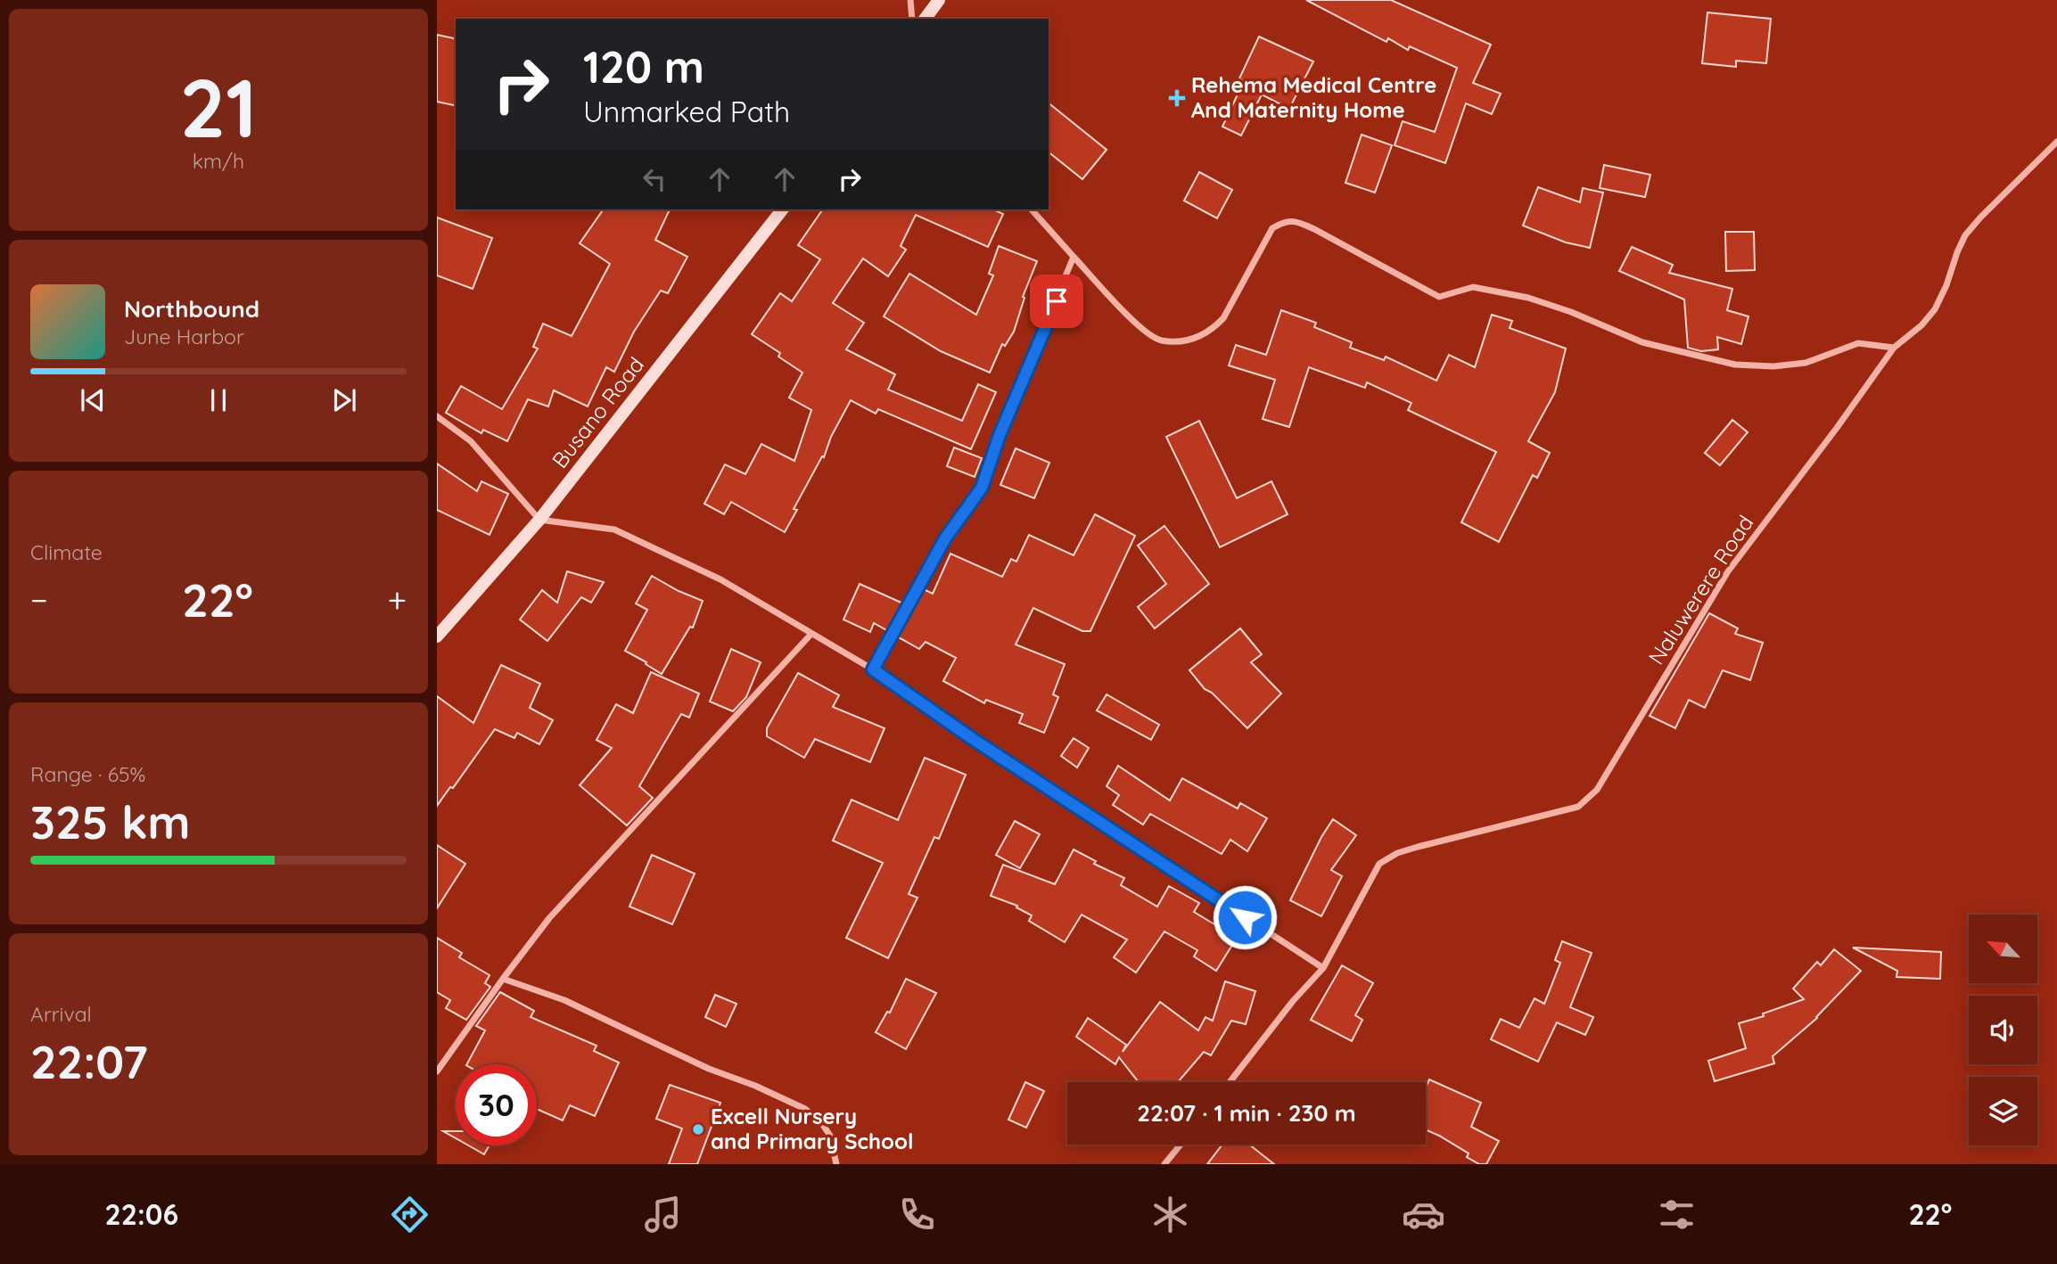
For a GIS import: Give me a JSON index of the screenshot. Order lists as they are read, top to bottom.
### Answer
{
  "streets": {
    "street": ["Busano Road", "Naluwerere Road"]
  },
  "places": {
    "health": ["Rehema Medical Centre And Maternity Home"],
    "other": ["Excell Nursery and Primary School"]
  },
  "north": "top left",
  "page": {
    "tile": [
      ["21", "km/h"],
      "Climate",
      ["Range · 65%", "325 km"],
      ["Arrival", "22:07"]
    ],
    "turn": ["120 m", "Unmarked Path"],
    "song": ["Northbound", "June Harbor"],
    "heat": ["−", "22°", "+"],
    "limit": "30",
    "trip": "22:07 · 1 min · 230 m",
    "tabs": ["22:06", "22°"]
  }
}
